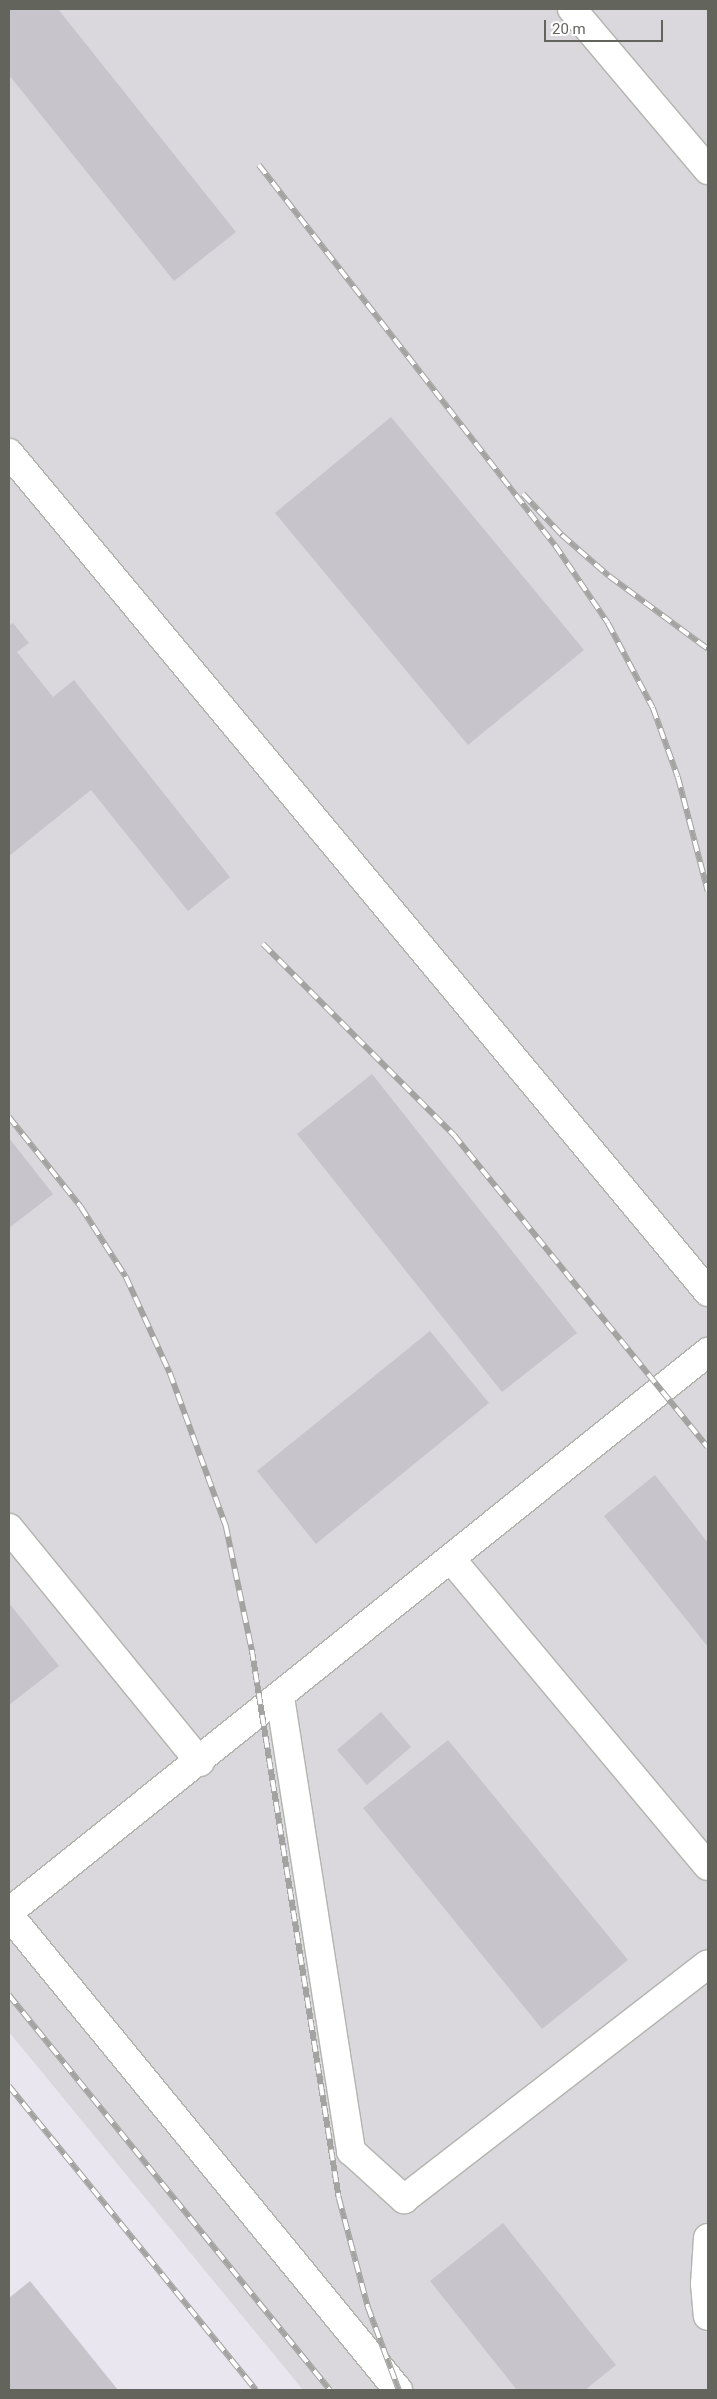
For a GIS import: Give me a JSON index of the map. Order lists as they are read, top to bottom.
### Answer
{
  "scale_bar": "20 m"
}
